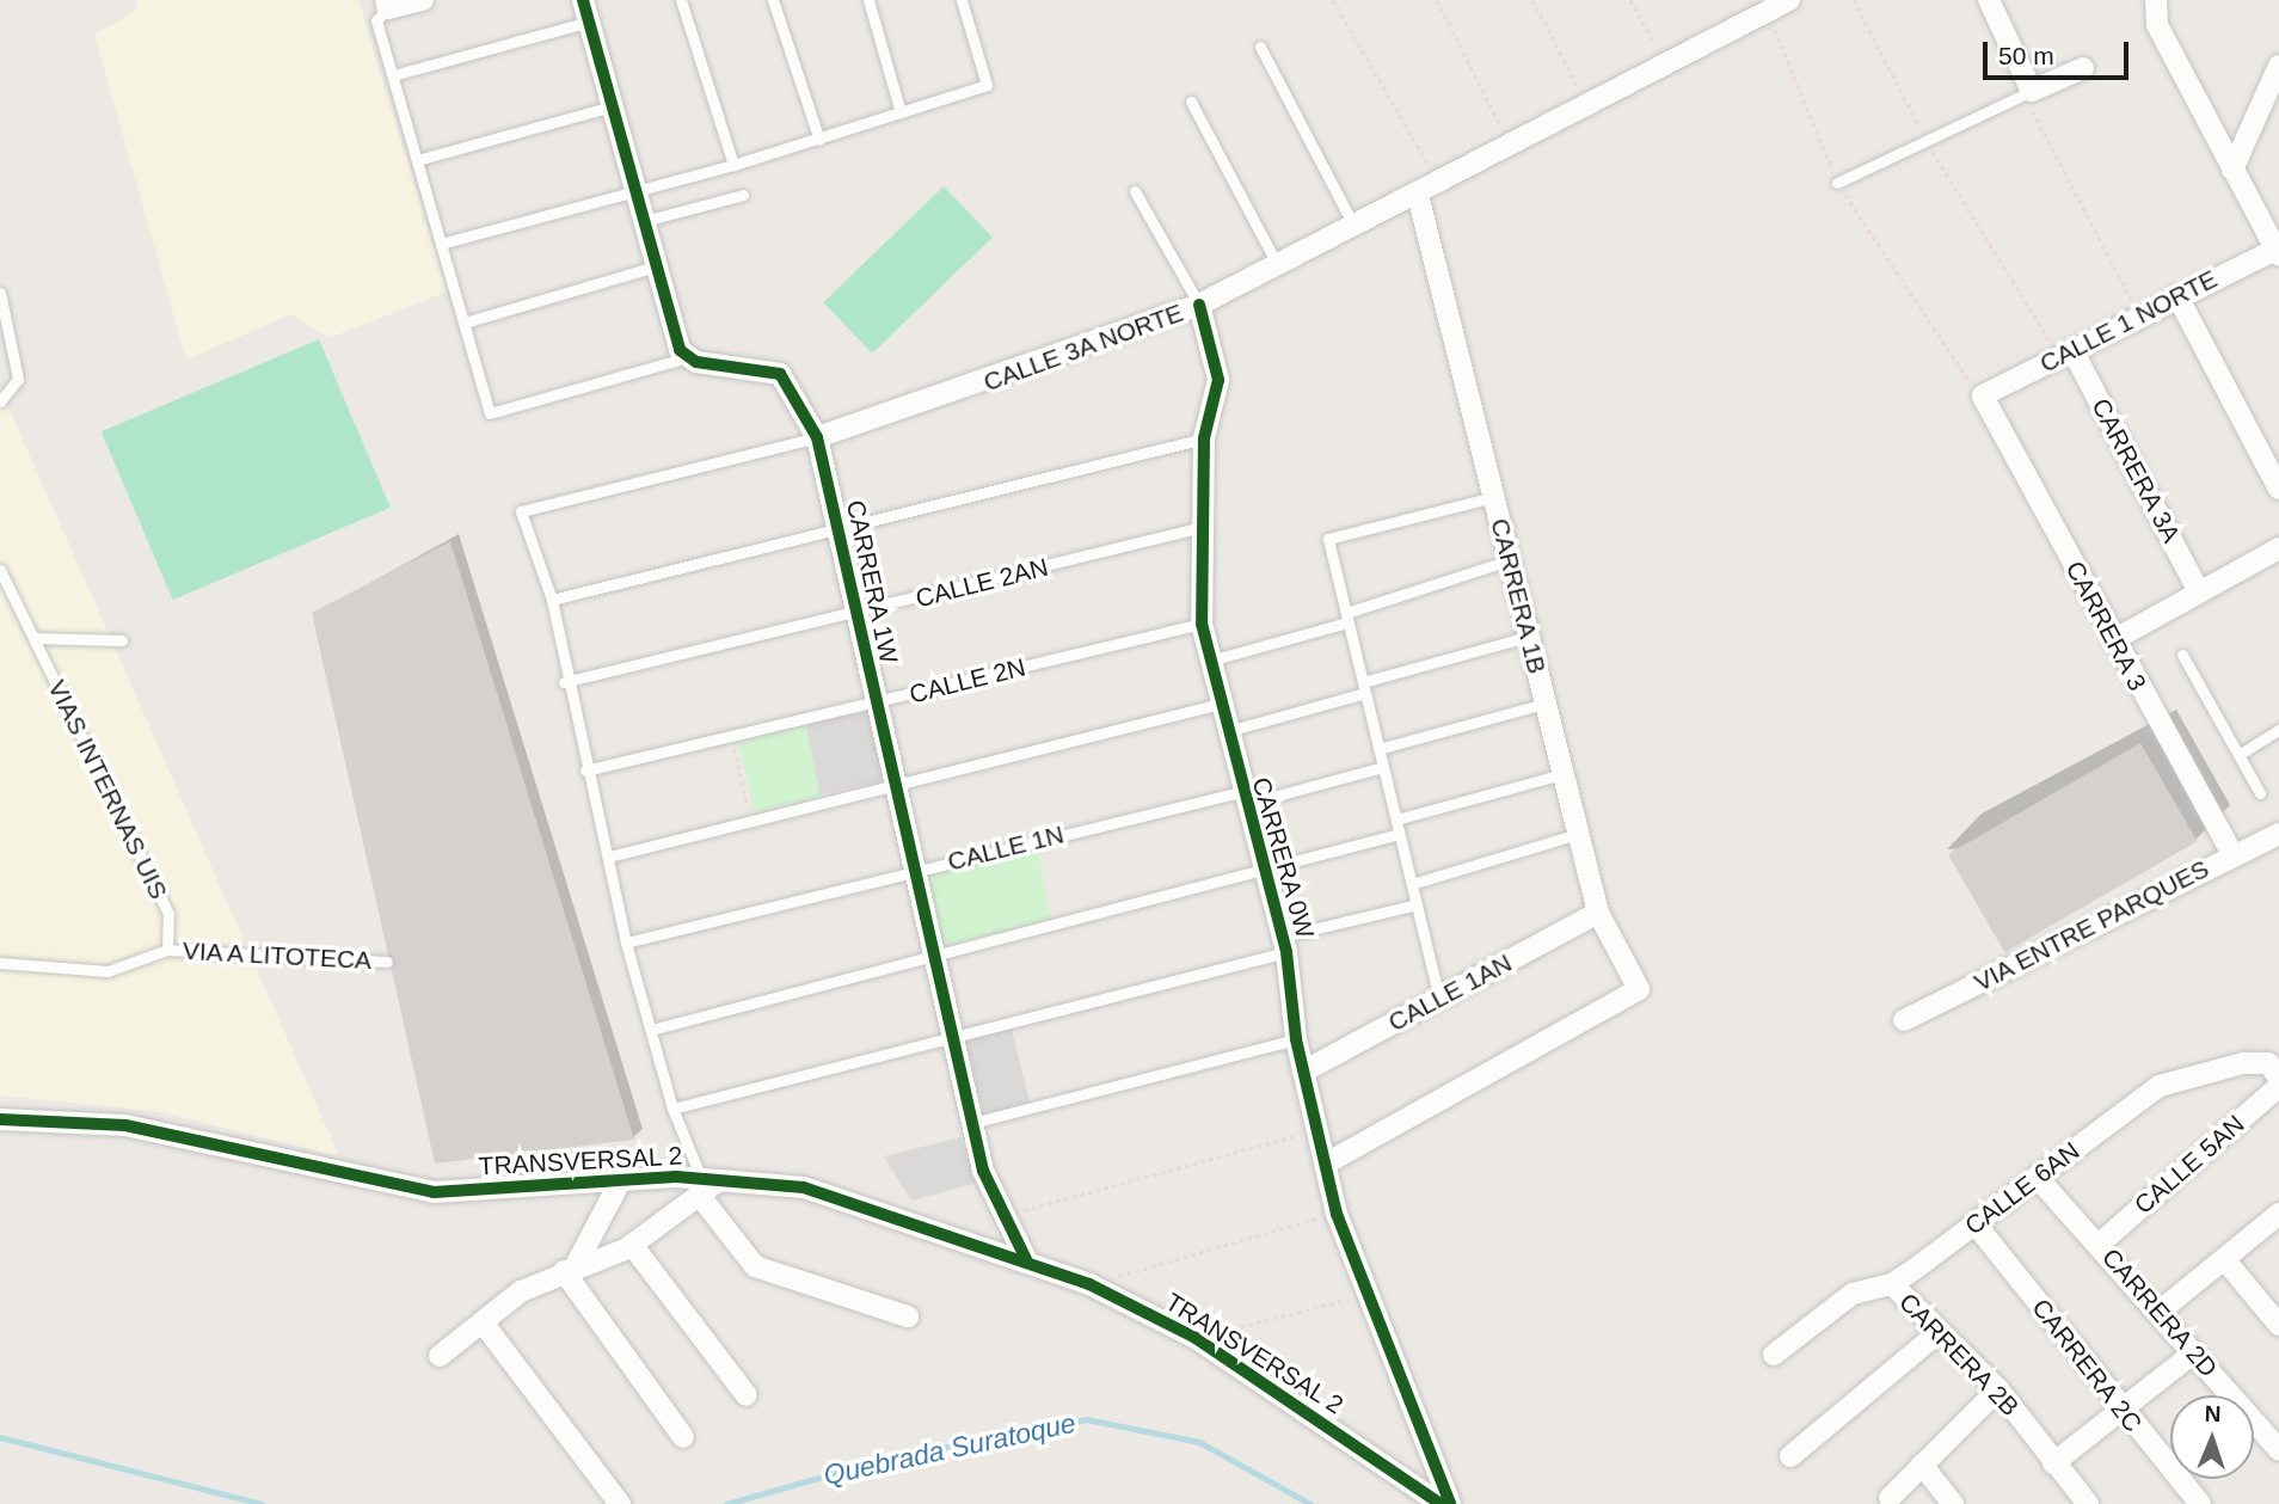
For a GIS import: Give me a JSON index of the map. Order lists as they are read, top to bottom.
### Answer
{
  "streets": {
    "street": [
      "CALLE 1 NORTE",
      "CALLE 3A NORTE",
      "CARRERA 3A",
      "CARRERA 1W",
      "CARRERA 1B",
      "CARRERA 3",
      "CARRERA 0W",
      "VIA ENTRE PARQUES",
      "CALLE 1AN",
      "TRANSVERSAL 2",
      "CALLE 5AN",
      "CALLE 6AN",
      "CARRERA 2D",
      "CARRERA 2B",
      "CARRERA 2C"
    ],
    "lane": [
      "CALLE 2AN",
      "CALLE 2N",
      "VIAS INTERNAS UIS",
      "CALLE 1N",
      "VIA A LITOTECA"
    ]
  },
  "crossings": [
    ["CALLE 1 NORTE", "CARRERA 3A"],
    ["CALLE 1 NORTE", "CARRERA 3"],
    ["CALLE 3A NORTE", "CARRERA 1W"],
    ["CALLE 3A NORTE", "CARRERA 1B"],
    ["CALLE 3A NORTE", "CARRERA 0W"],
    ["CARRERA 1W", "CALLE 2AN"],
    ["CARRERA 1W", "CALLE 2N"],
    ["CARRERA 1W", "CALLE 1N"],
    ["CARRERA 1W", "TRANSVERSAL 2"],
    ["CALLE 2AN", "CARRERA 0W"],
    ["CARRERA 1B", "CARRERA 0W"],
    ["CARRERA 1B", "CALLE 1AN"],
    ["CARRERA 3", "VIA ENTRE PARQUES"],
    ["CALLE 2N", "CARRERA 0W"],
    ["VIAS INTERNAS UIS", "VIA A LITOTECA"],
    ["CALLE 1N", "CARRERA 0W"],
    ["CARRERA 0W", "CALLE 1AN"],
    ["CALLE 5AN", "CARRERA 2D"],
    ["CALLE 6AN", "CARRERA 2D"],
    ["CALLE 6AN", "CARRERA 2B"],
    ["CALLE 6AN", "CARRERA 2C"]
  ],
  "water": ["Quebrada Suratoque"],
  "scale_bar": "50 m",
  "north": "top"
}
